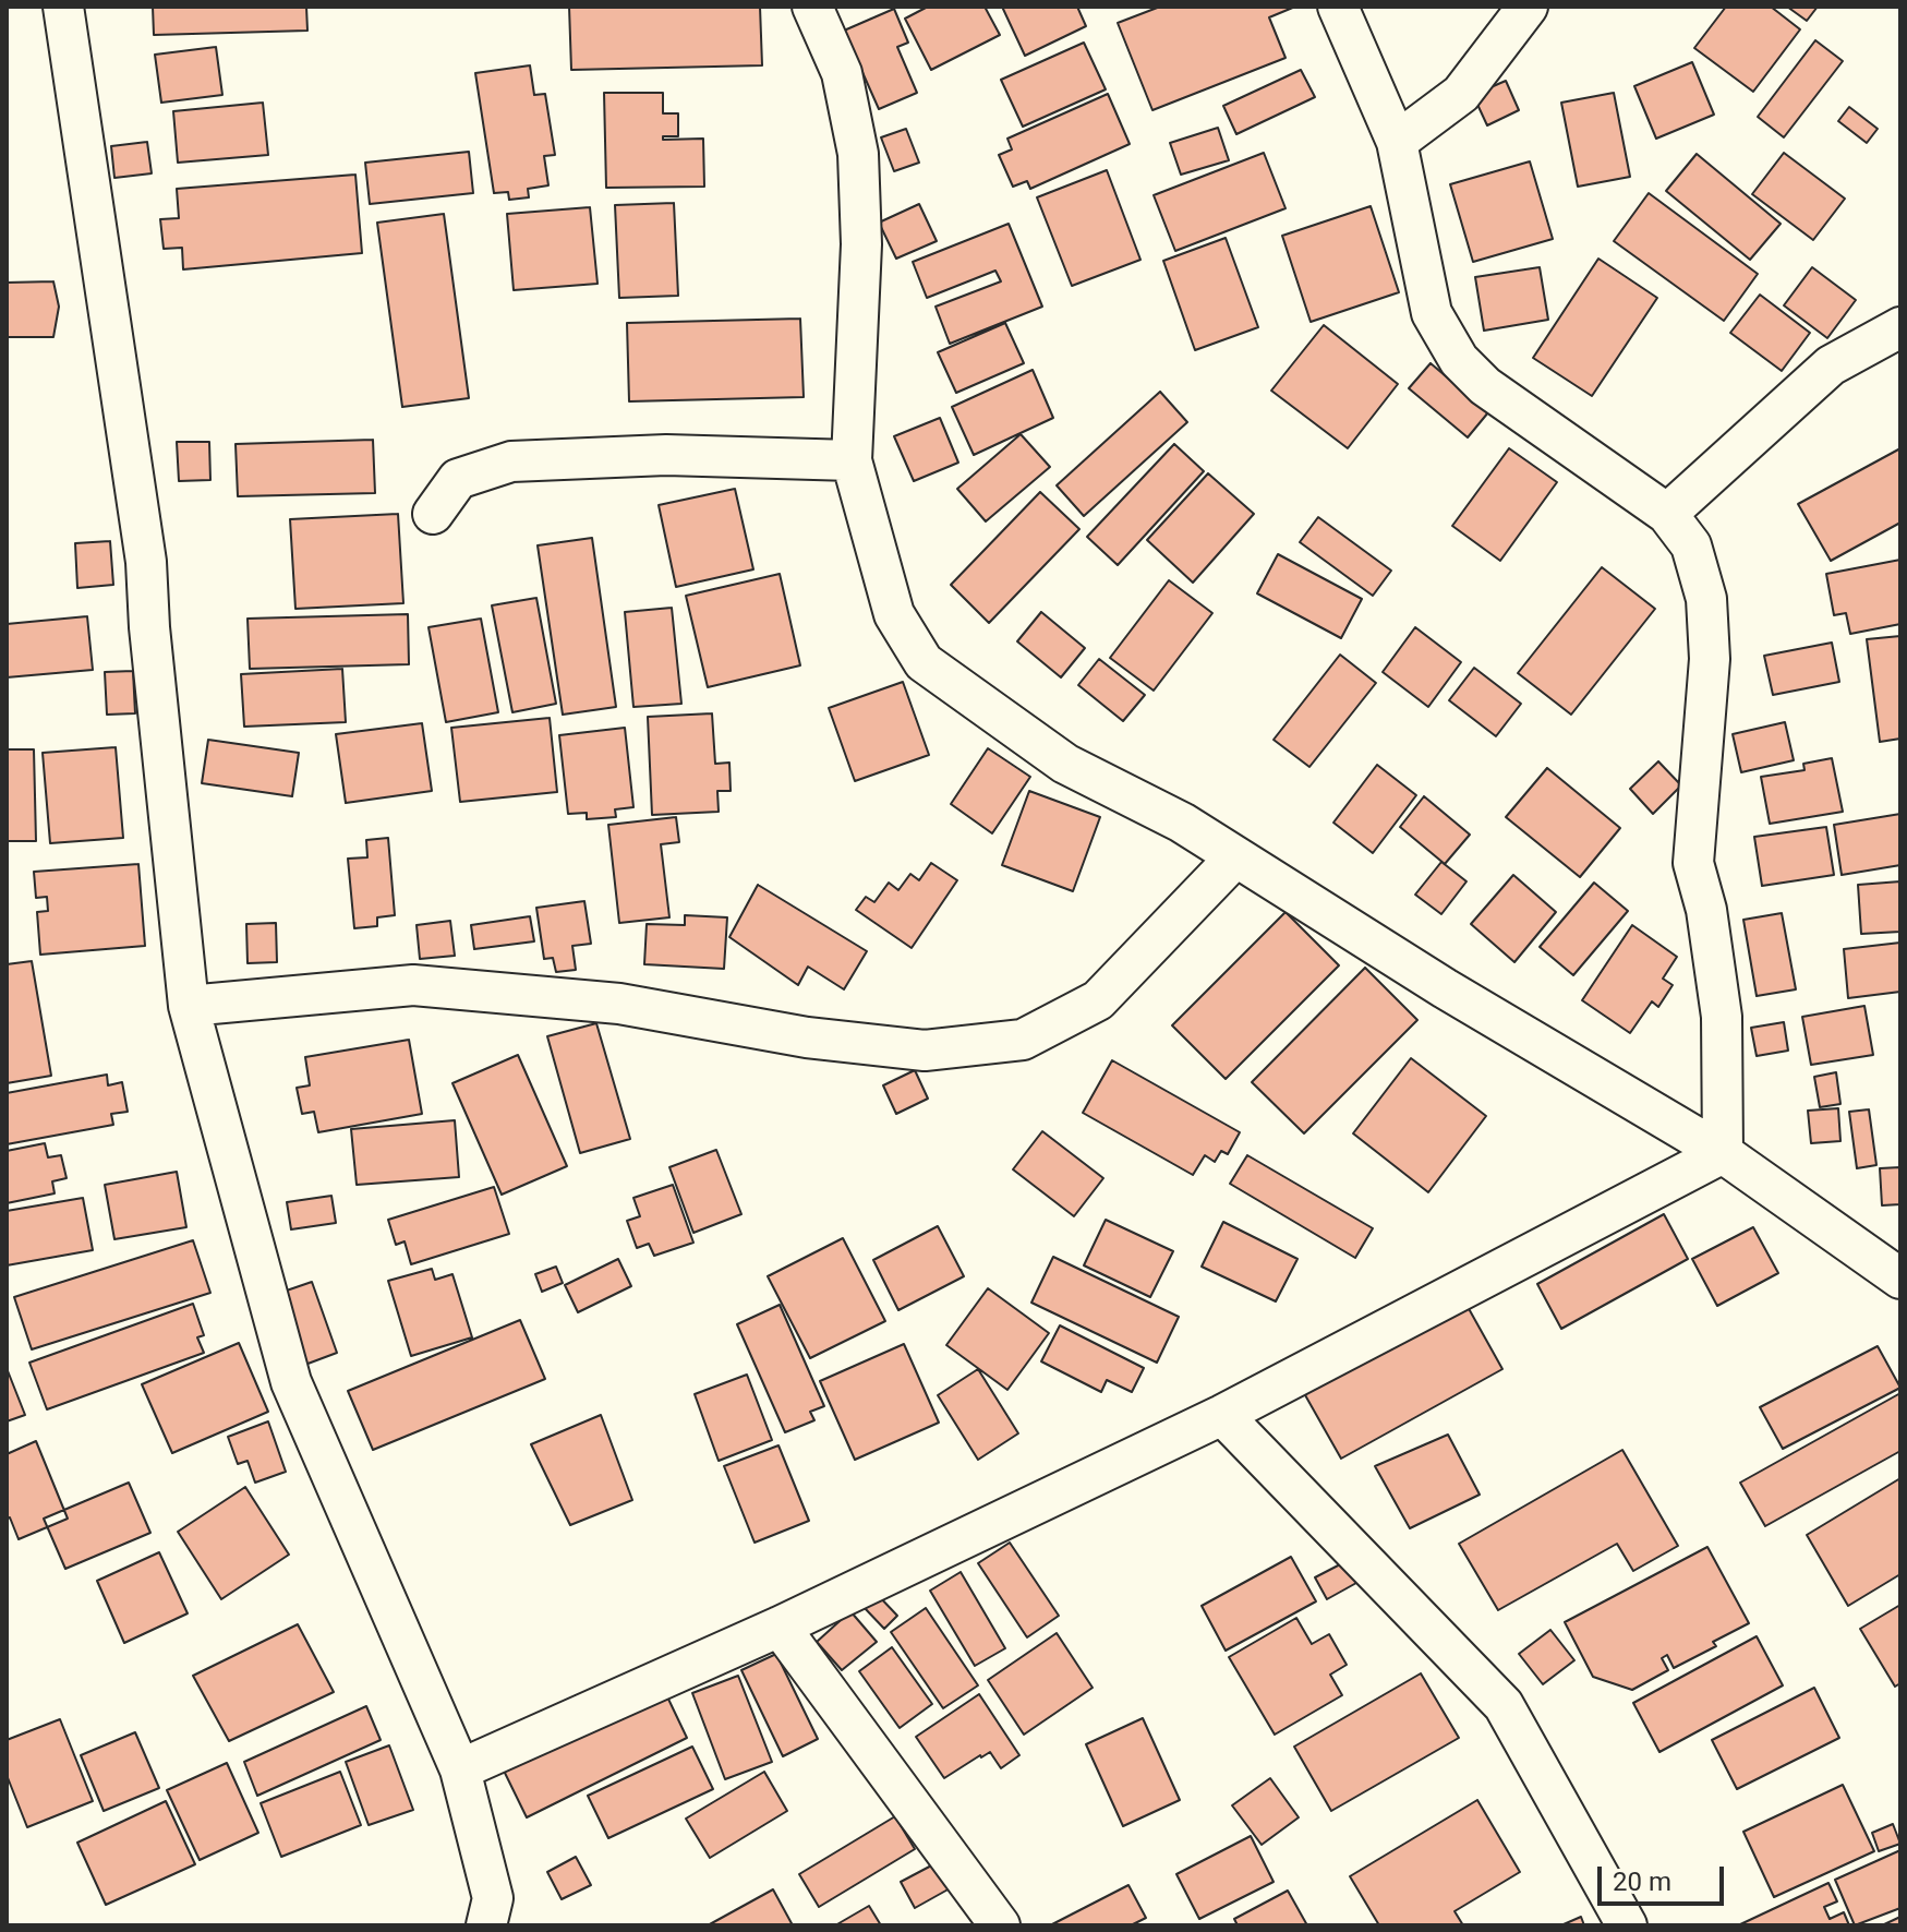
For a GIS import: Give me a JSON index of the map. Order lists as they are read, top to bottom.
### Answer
{
  "scale_bar": "20 m"
}
